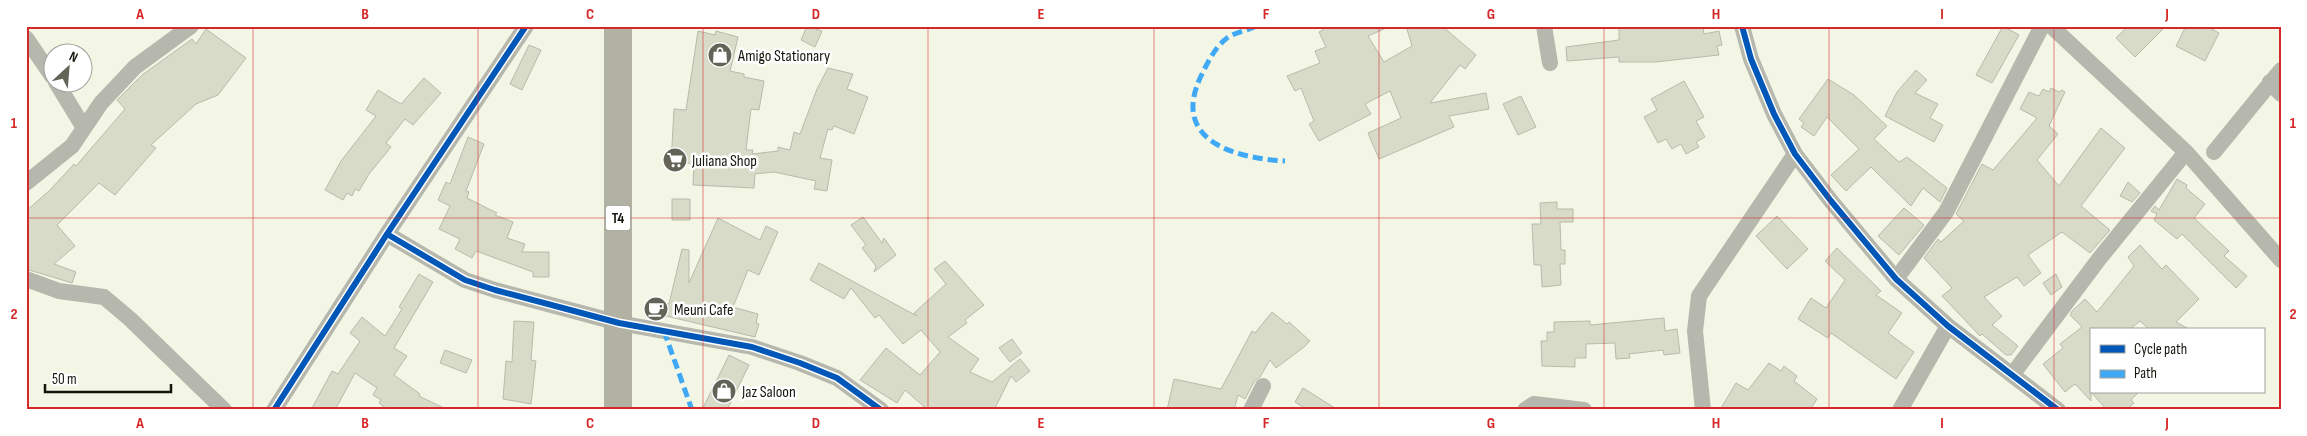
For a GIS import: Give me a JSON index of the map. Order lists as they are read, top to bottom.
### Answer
{
  "streets": {
    "highway": ["T4"]
  },
  "places": {
    "shop": ["Amigo Stationary", "Jaz Saloon"],
    "supermarket": ["Juliana Shop"],
    "cafe": ["Meuni Cafe"]
  },
  "legend": ["Cycle path", "Path"],
  "scale_bar": "50 m",
  "north": "top right",
  "grid": {
    "columns": [
      "A",
      "B",
      "C",
      "D",
      "E",
      "F",
      "G",
      "H",
      "I",
      "J"
    ],
    "rows": ["1", "2"]
  }
}
